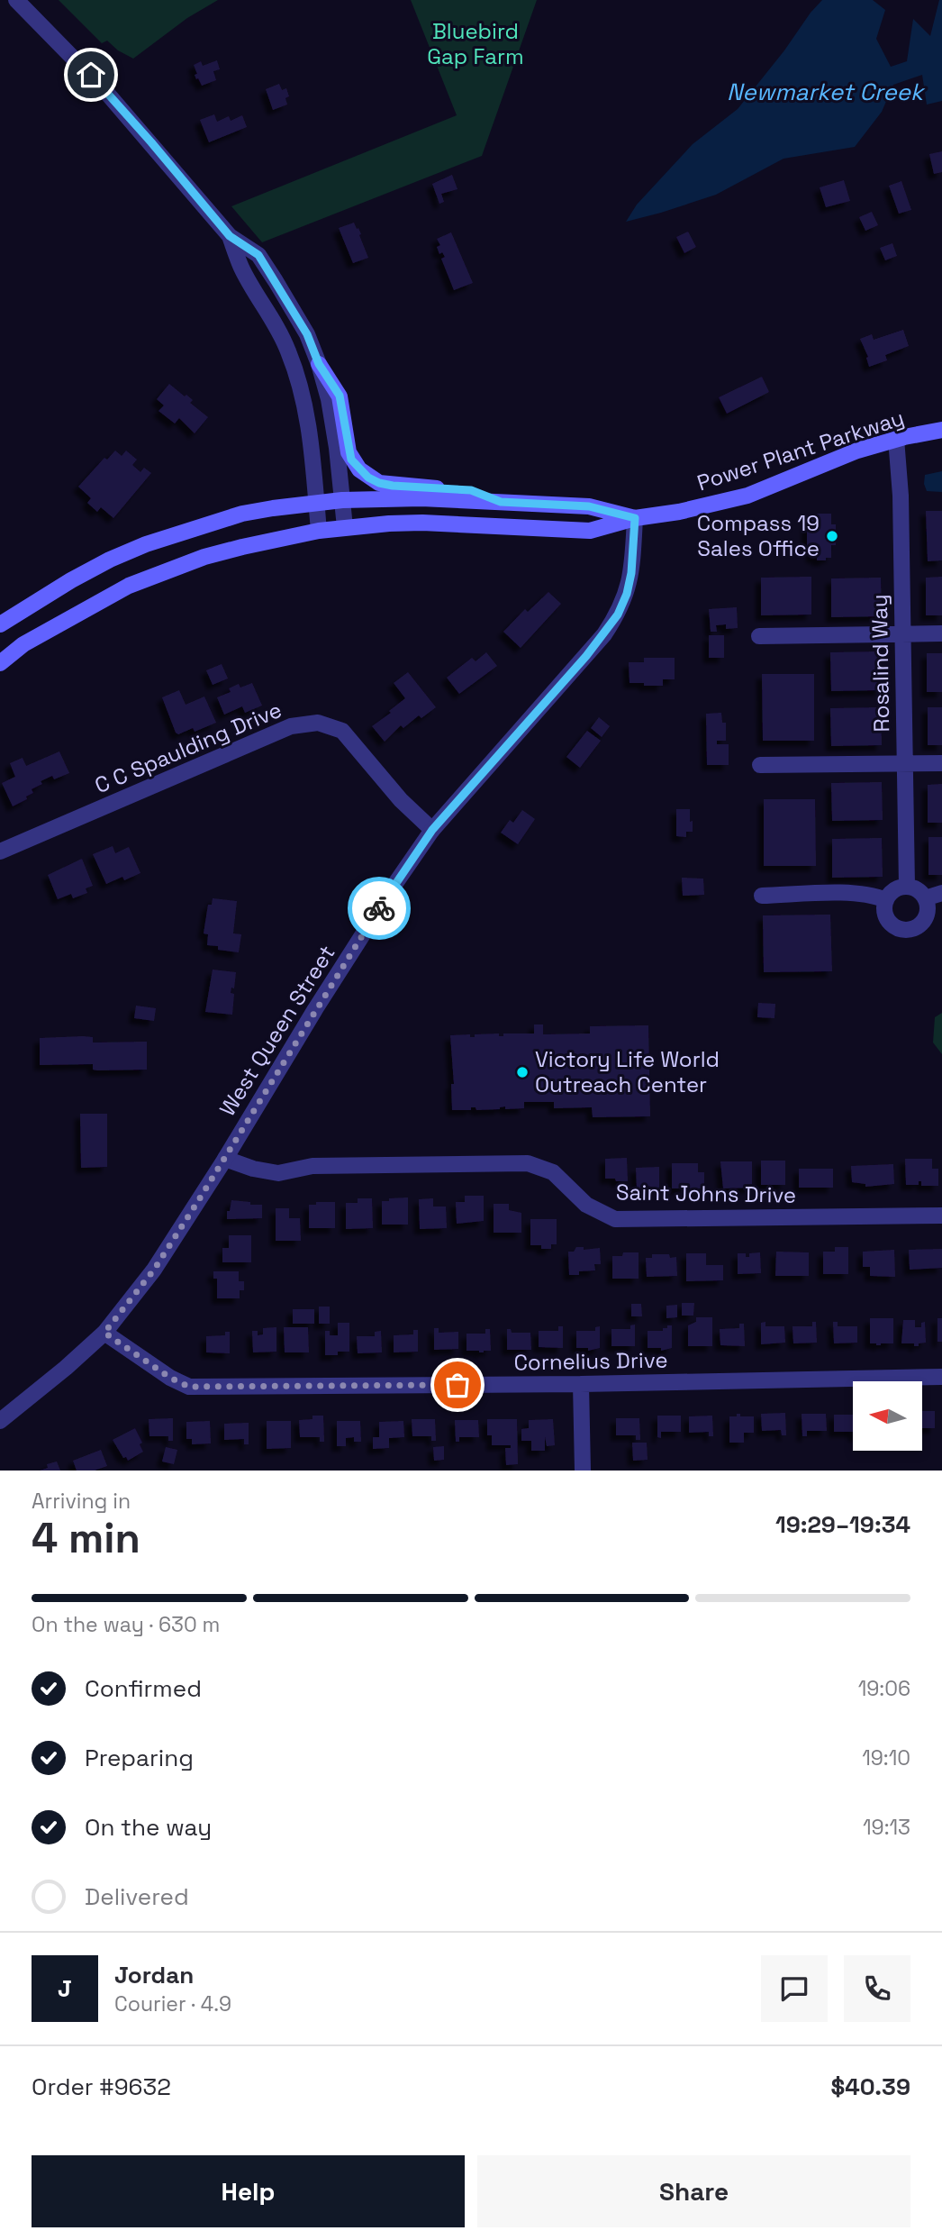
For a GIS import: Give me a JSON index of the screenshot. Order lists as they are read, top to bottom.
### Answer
{
  "streets": {
    "main road": ["Power Plant Parkway"],
    "street": [
      "Rosalind Way",
      "C C Spaulding Drive",
      "West Queen Street",
      "Saint Johns Drive",
      "Cornelius Drive"
    ]
  },
  "crossings": [
    ["Power Plant Parkway", "Rosalind Way"],
    ["Power Plant Parkway", "West Queen Street"],
    ["C C Spaulding Drive", "West Queen Street"],
    ["West Queen Street", "Saint Johns Drive"],
    ["West Queen Street", "Cornelius Drive"]
  ],
  "water": ["Newmarket Creek"],
  "parks": ["Bluebird Gap Farm"],
  "places": ["Compass 19 Sales Office", "Victory Life World Outreach Center"],
  "north": "left",
  "page": {
    "heading": ["4 min", "Arriving in", "19:29–19:34"],
    "panel": [
      "Jordan",
      "Courier · 4.9",
      "Order #9632",
      "$40.39"
    ],
    "bar": "On the way · 630 m",
    "list": [
      ["Confirmed", "19:06"],
      ["Preparing", "19:10"],
      ["On the way", "19:13"],
      "Delivered"
    ],
    "round": "J",
    "buttons": ["Help", "Share"]
  }
}
